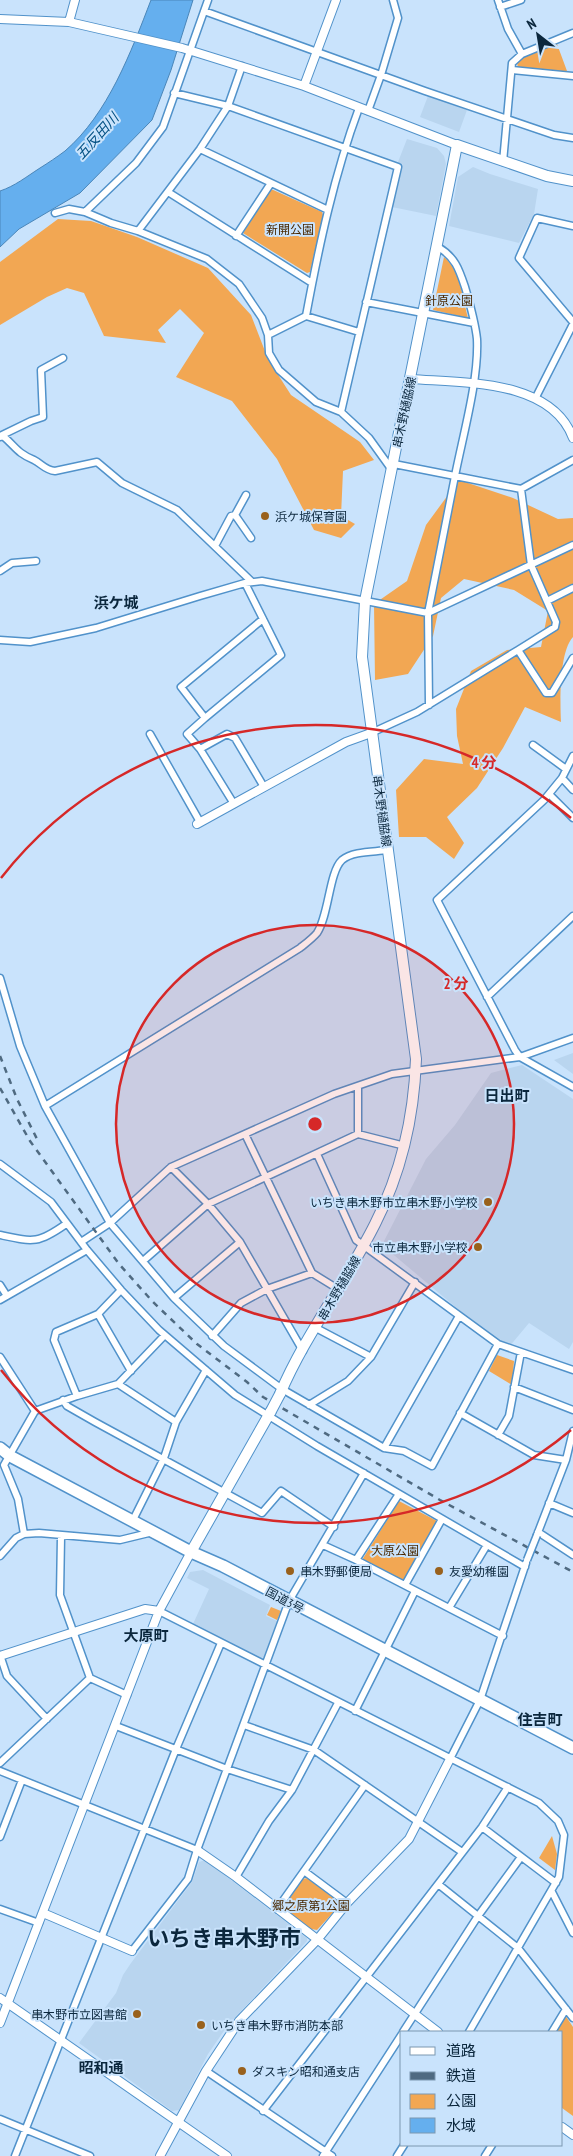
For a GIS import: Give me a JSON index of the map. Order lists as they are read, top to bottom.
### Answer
{
  "streets": {
    "highway": ["国道3号"],
    "main road": ["串木野樋脇線"]
  },
  "crossings": [
    ["串木野樋脇線", "国道3号"]
  ],
  "districts": [
    "浜ケ城",
    "日出町",
    "大原町",
    "住吉町",
    "いちき串木野市",
    "昭和通"
  ],
  "water": ["五反田川"],
  "parks": [
    "新開公園",
    "針原公園",
    "大原公園",
    "郷之原第1公園"
  ],
  "places": [
    "浜ケ城保育園",
    "いちき串木野市立串木野小学校",
    "市立串木野小学校",
    "串木野郵便局",
    "友愛幼稚園",
    "串木野市立図書館",
    "いちき串木野市消防本部",
    "ダスキン昭和通支店"
  ],
  "legend": [
    "道路",
    "鉄道",
    "公園",
    "水域"
  ],
  "north": "top left",
  "rings": ["4 分", "2 分"]
}
